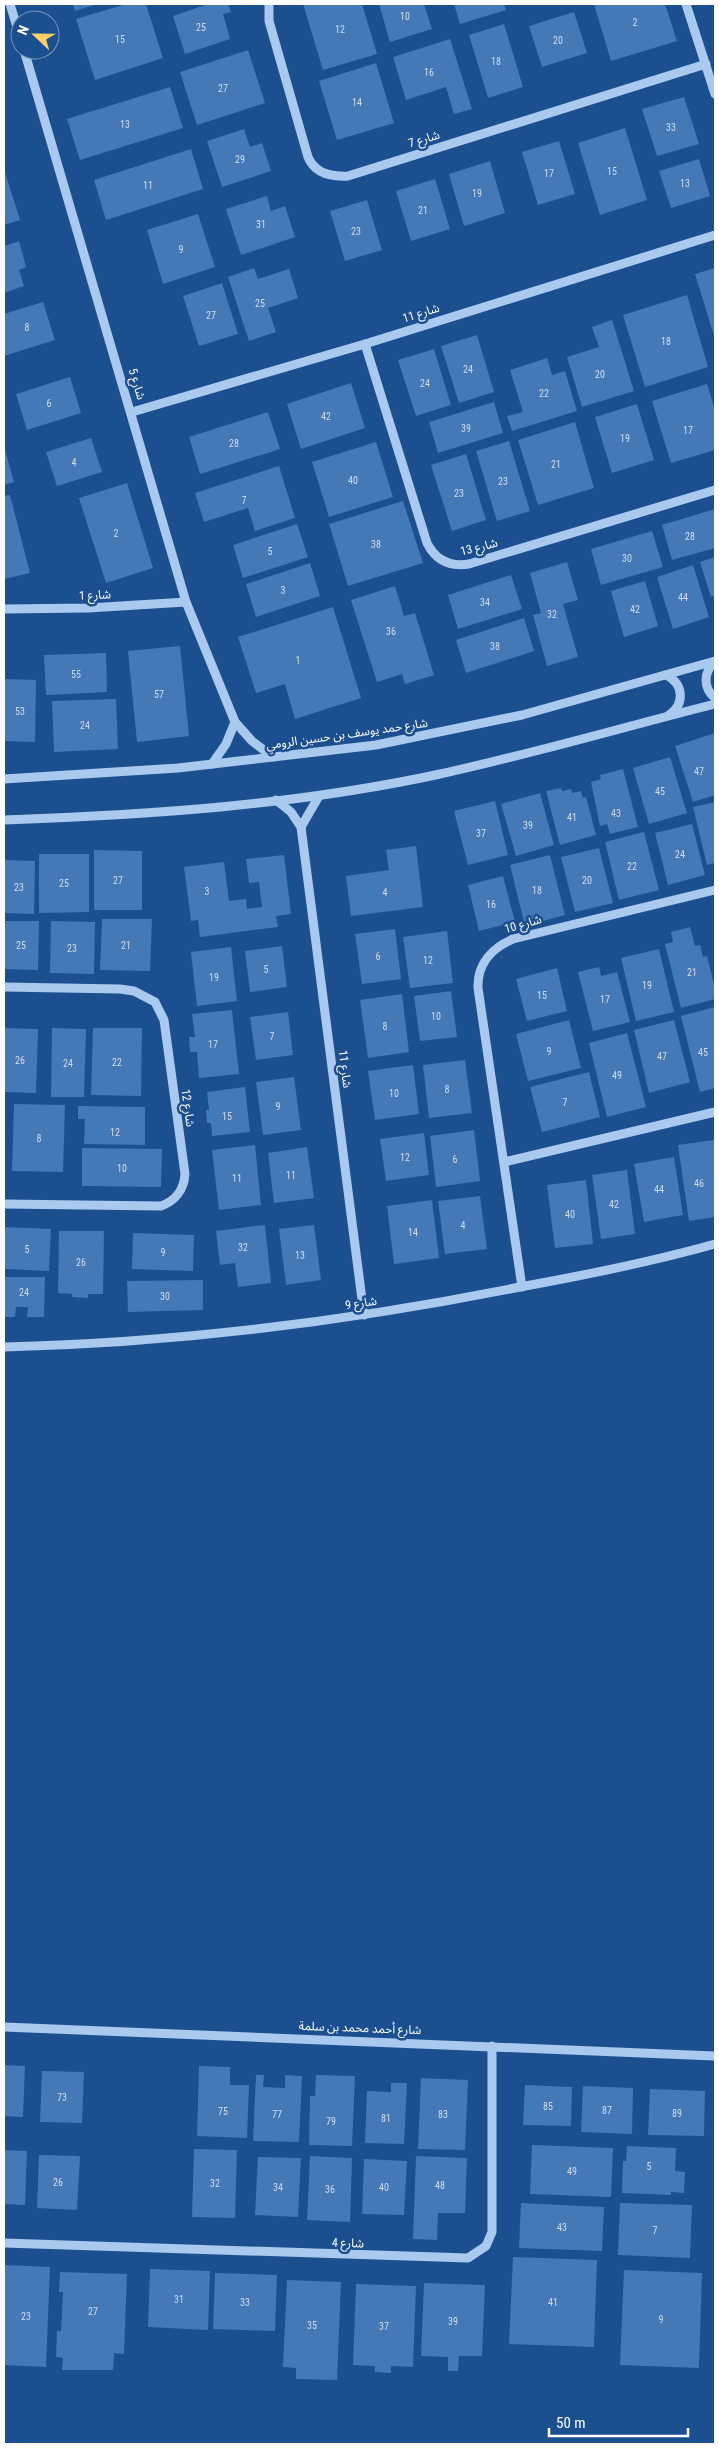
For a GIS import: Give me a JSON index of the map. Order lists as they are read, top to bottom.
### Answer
{
  "streets": {
    "street": [
      "شارع 7",
      "شارع 11",
      "شارع 5",
      "شارع 13",
      "شارع 1",
      "شارع حمد يوسف بن حسين الرومي",
      "شارع 10",
      "شارع 12",
      "شارع 9",
      "شارع أحمد محمد بن سلمة",
      "شارع 4"
    ]
  },
  "crossings": [
    ["شارع 11", "شارع 5"],
    ["شارع 11", "شارع 13"],
    ["شارع 11", "شارع 9"],
    ["شارع 5", "شارع 1"],
    ["شارع 5", "شارع حمد يوسف بن حسين الرومي"],
    ["شارع 10", "شارع 9"],
    ["شارع أحمد محمد بن سلمة", "شارع 4"]
  ],
  "house_numbers": [
    "10",
    "2",
    "25",
    "12",
    "15",
    "20",
    "18",
    "16",
    "27",
    "14",
    "13",
    "33",
    "29",
    "15",
    "17",
    "13",
    "11",
    "19",
    "21",
    "31",
    "23",
    "9",
    "25",
    "27",
    "8",
    "18",
    "24",
    "20",
    "24",
    "22",
    "6",
    "42",
    "39",
    "17",
    "19",
    "28",
    "4",
    "21",
    "40",
    "23",
    "23",
    "7",
    "2",
    "28",
    "38",
    "5",
    "30",
    "3",
    "44",
    "34",
    "42",
    "32",
    "36",
    "38",
    "1",
    "55",
    "57",
    "53",
    "24",
    "47",
    "45",
    "43",
    "41",
    "39",
    "37",
    "24",
    "22",
    "27",
    "20",
    "25",
    "23",
    "18",
    "3",
    "4",
    "16",
    "25",
    "21",
    "23",
    "6",
    "12",
    "5",
    "21",
    "19",
    "19",
    "15",
    "17",
    "10",
    "8",
    "7",
    "17",
    "9",
    "45",
    "47",
    "26",
    "22",
    "24",
    "49",
    "8",
    "10",
    "7",
    "9",
    "15",
    "12",
    "8",
    "12",
    "6",
    "10",
    "11",
    "11",
    "46",
    "44",
    "42",
    "40",
    "4",
    "14",
    "32",
    "5",
    "9",
    "13",
    "26",
    "24",
    "30",
    "73",
    "85",
    "87",
    "75",
    "89",
    "77",
    "83",
    "81",
    "79",
    "5",
    "49",
    "26",
    "32",
    "48",
    "34",
    "40",
    "36",
    "43",
    "7",
    "31",
    "33",
    "41",
    "27",
    "23",
    "9",
    "39",
    "35",
    "37"
  ],
  "scale_bar": "50 m",
  "north": "left"
}
